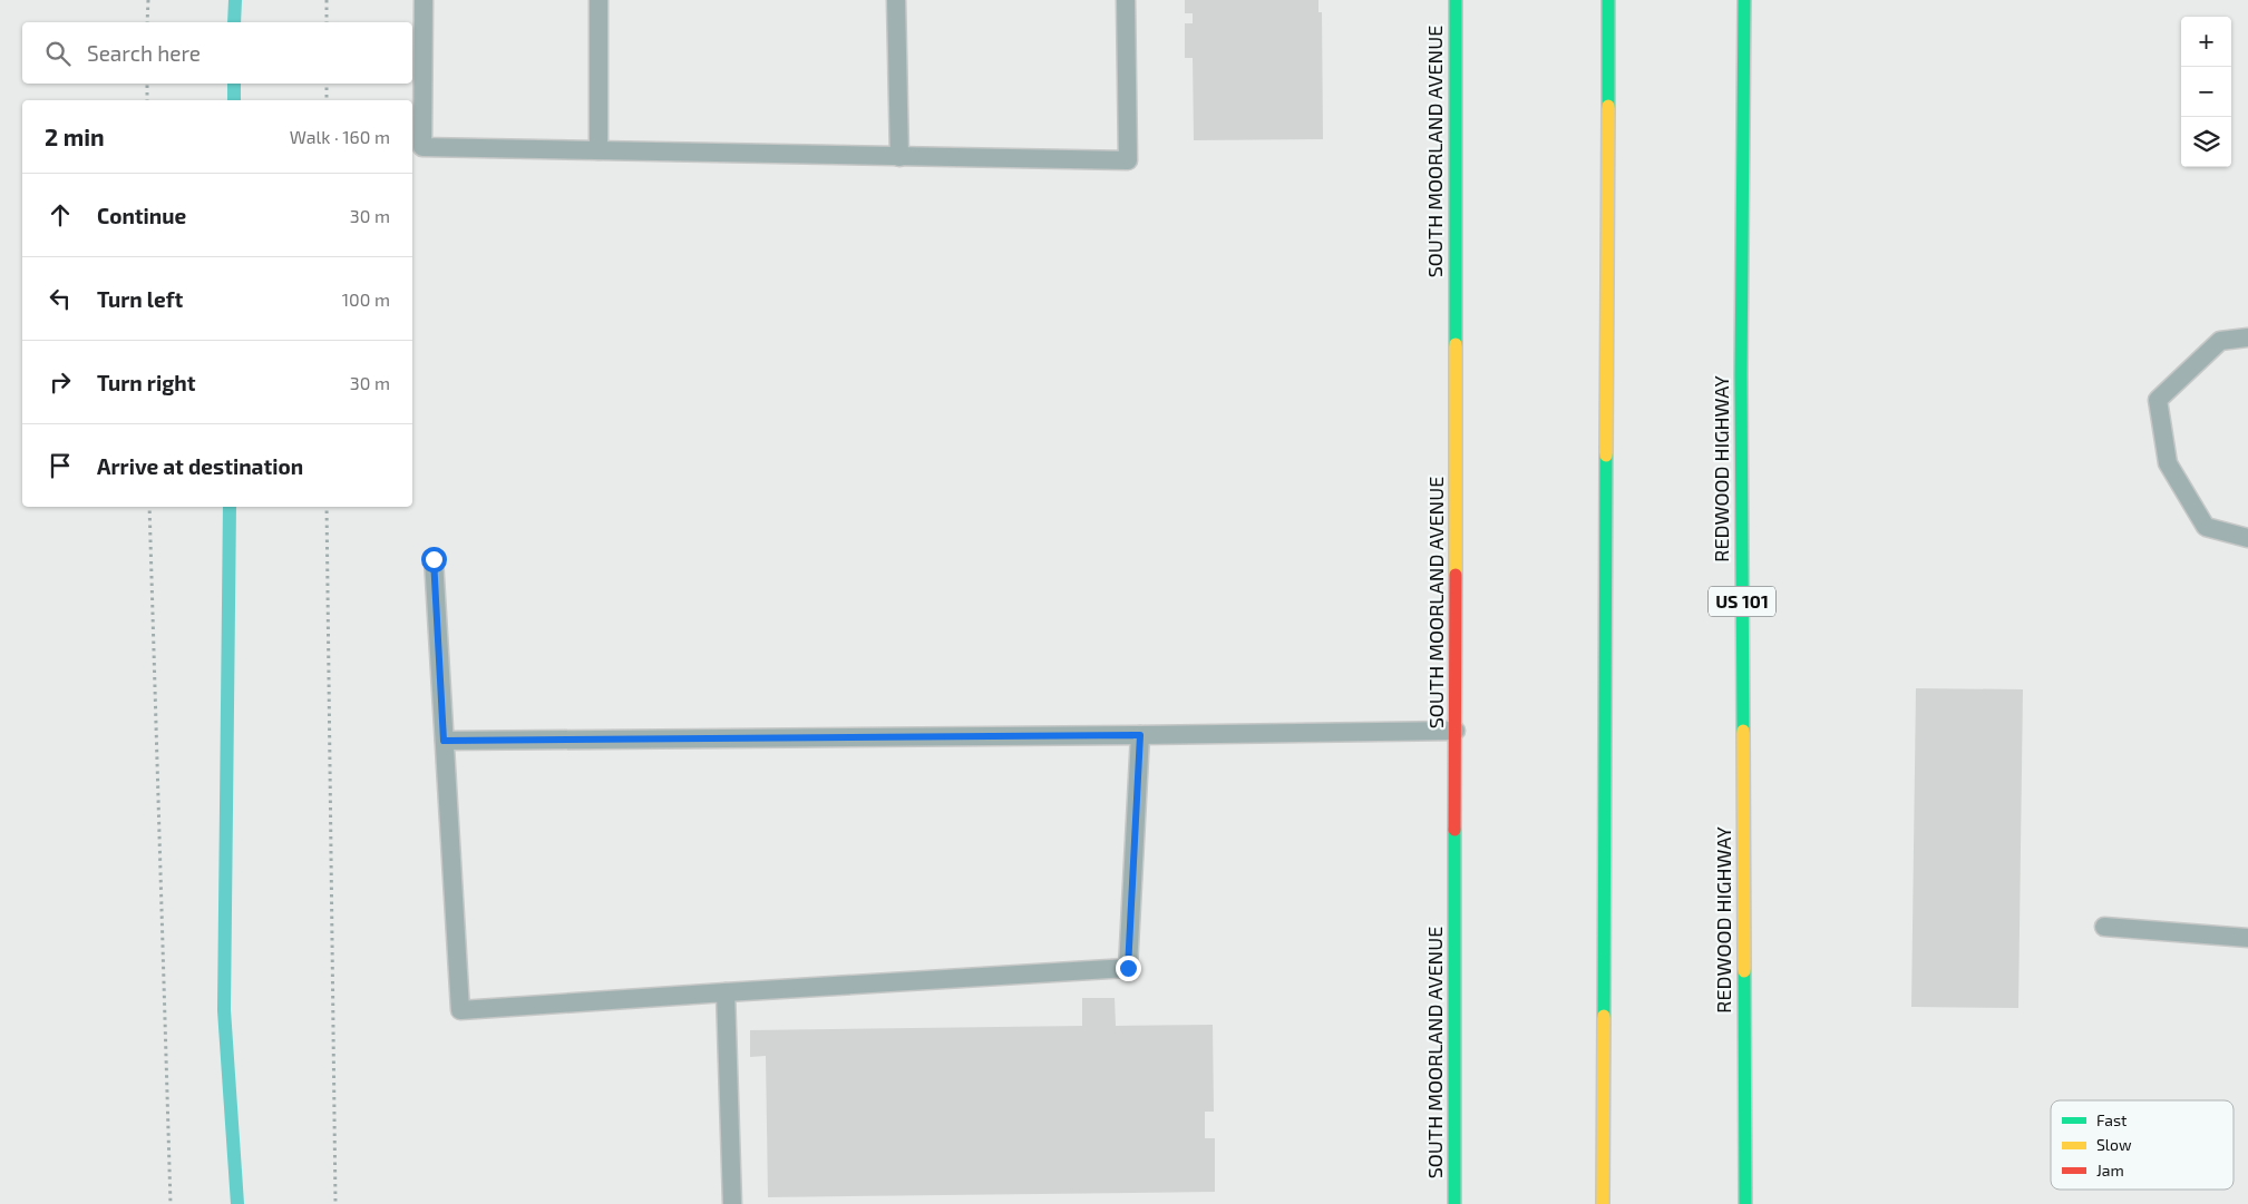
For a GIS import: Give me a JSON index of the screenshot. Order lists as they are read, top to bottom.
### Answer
{
  "streets": {
    "main road": ["SOUTH MOORLAND AVENUE", "REDWOOD HIGHWAY", "US 101"]
  },
  "legend": ["Fast", "Slow", "Jam"],
  "page": {
    "map_buttons": ["+", "−"],
    "search": "Search here",
    "heading": ["2 min", "Walk · 160 m"],
    "list": [
      ["Continue", "30 m"],
      ["Turn left", "100 m"],
      ["Turn right", "30 m"],
      "Arrive at destination"
    ]
  }
}
